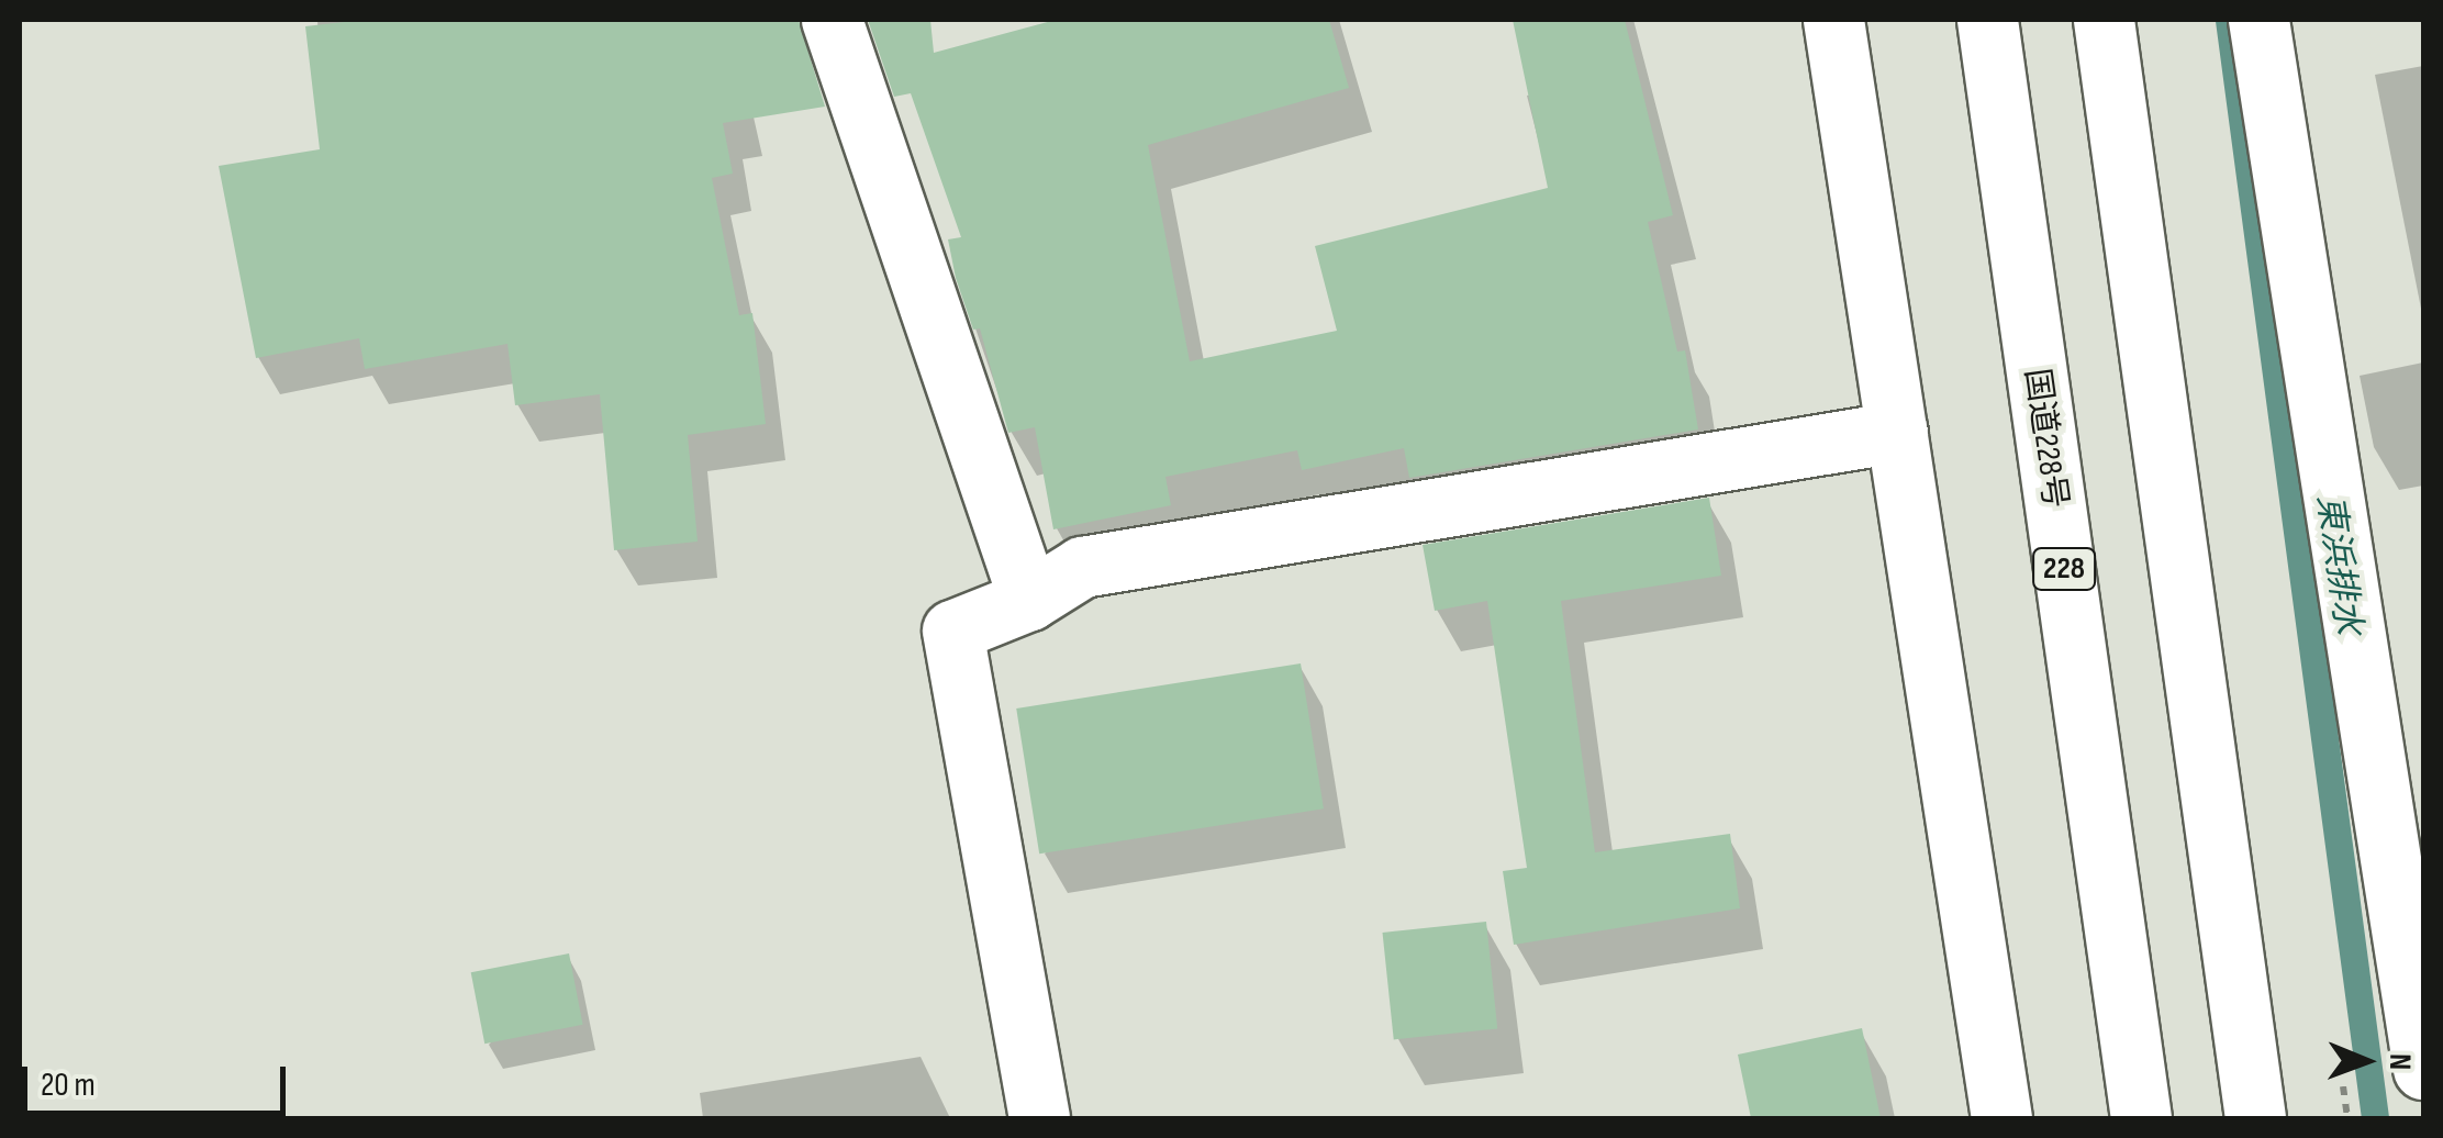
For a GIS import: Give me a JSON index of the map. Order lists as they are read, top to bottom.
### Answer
{
  "streets": {
    "main road": ["国道228号", "228"]
  },
  "water": ["東浜排水"],
  "scale_bar": "20 m",
  "north": "right"
}
